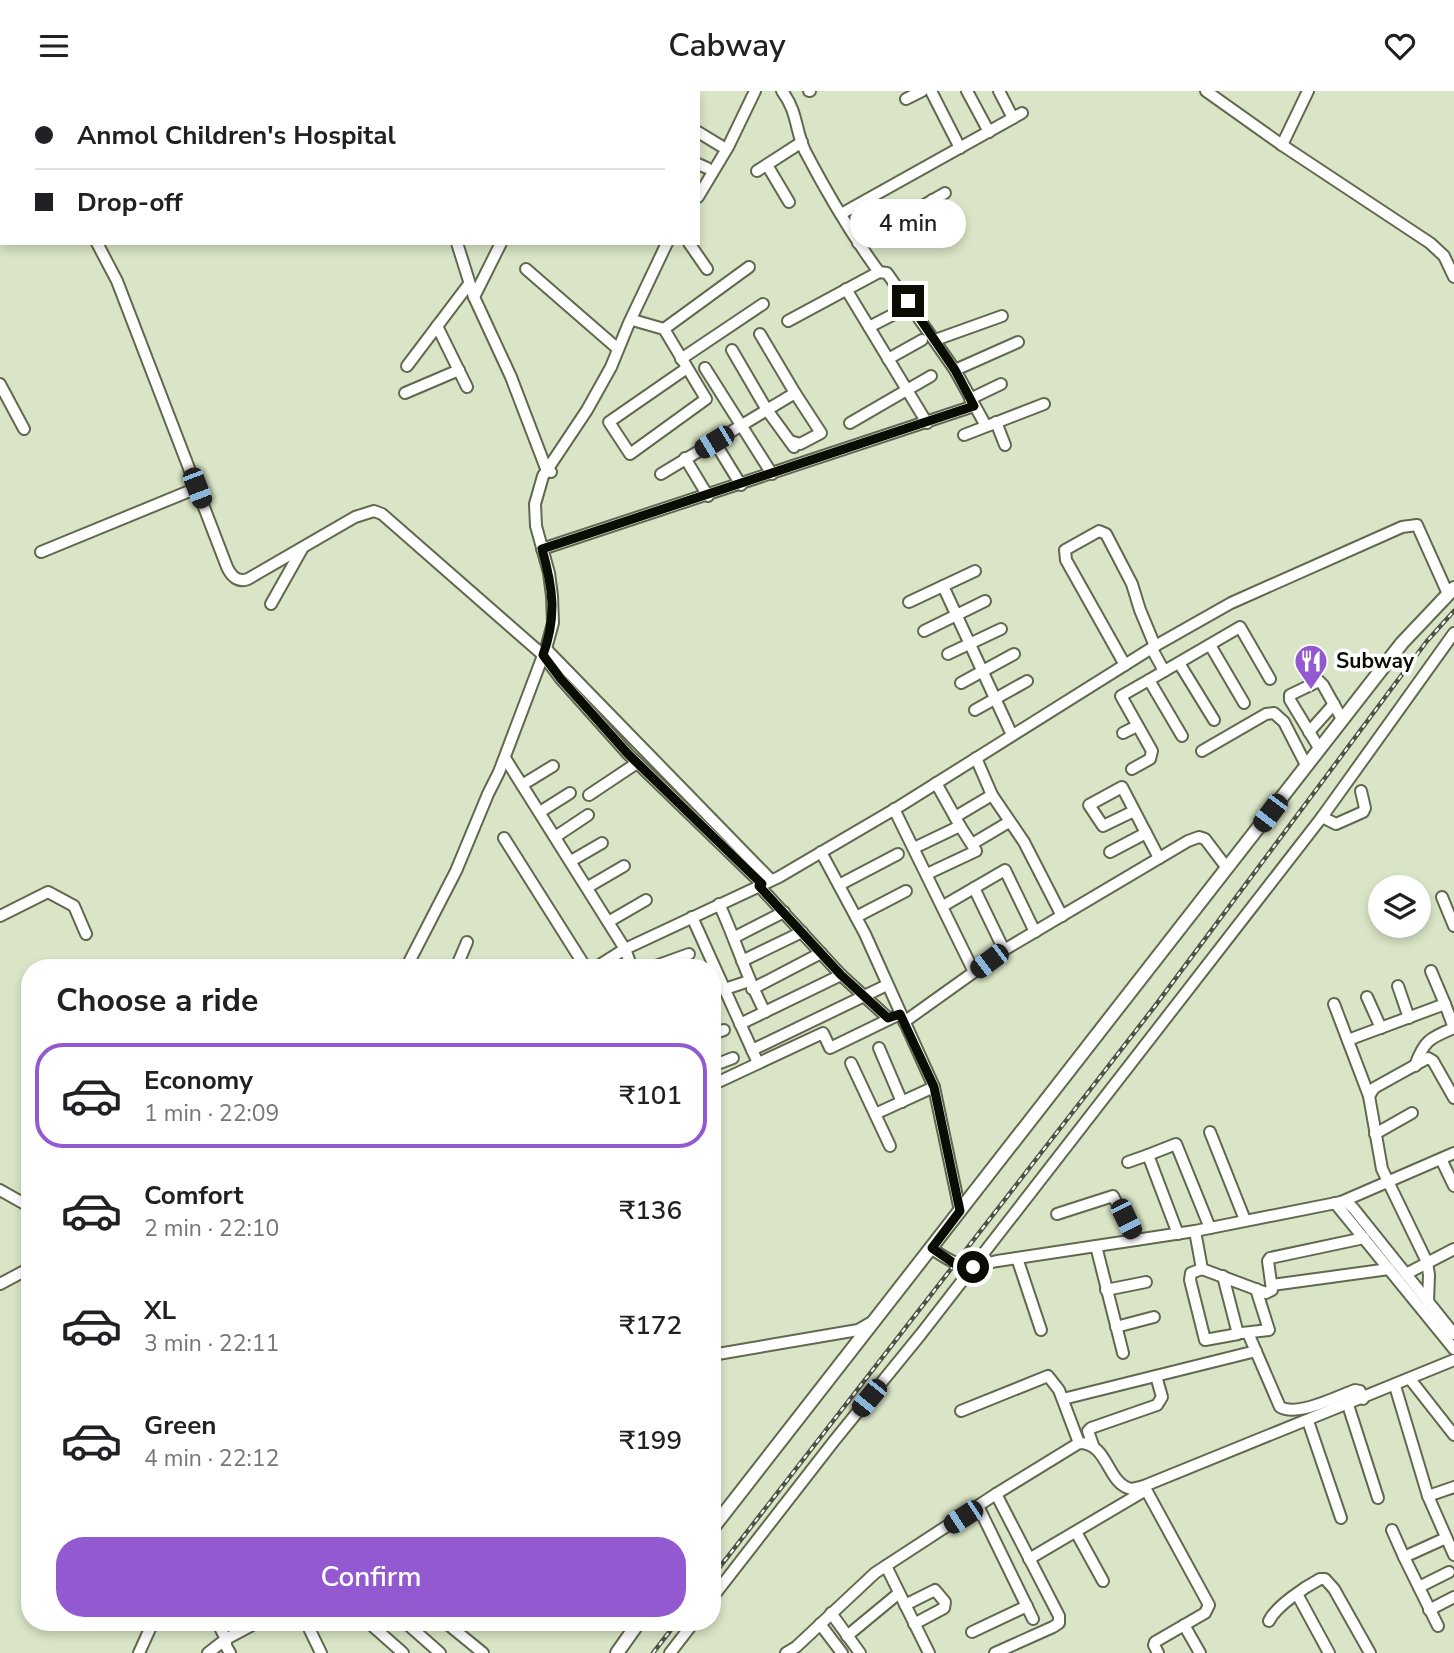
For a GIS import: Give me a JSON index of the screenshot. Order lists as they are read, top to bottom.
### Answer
{
  "places": {
    "restaurant": ["Subway"]
  },
  "page": {
    "header": "Cabway",
    "banner": ["Anmol Children's Hospital", "Drop-off"],
    "bubble": "4 min",
    "heading": "Choose a ride",
    "list": [
      {
        "name": "Economy",
        "note": "1 min · 22:09",
        "value": "₹101"
      },
      {
        "name": "Comfort",
        "note": "2 min · 22:10",
        "value": "₹136"
      },
      {
        "name": "XL",
        "note": "3 min · 22:11",
        "value": "₹172"
      },
      {
        "name": "Green",
        "note": "4 min · 22:12",
        "value": "₹199"
      }
    ],
    "buttons": "Confirm"
  }
}
